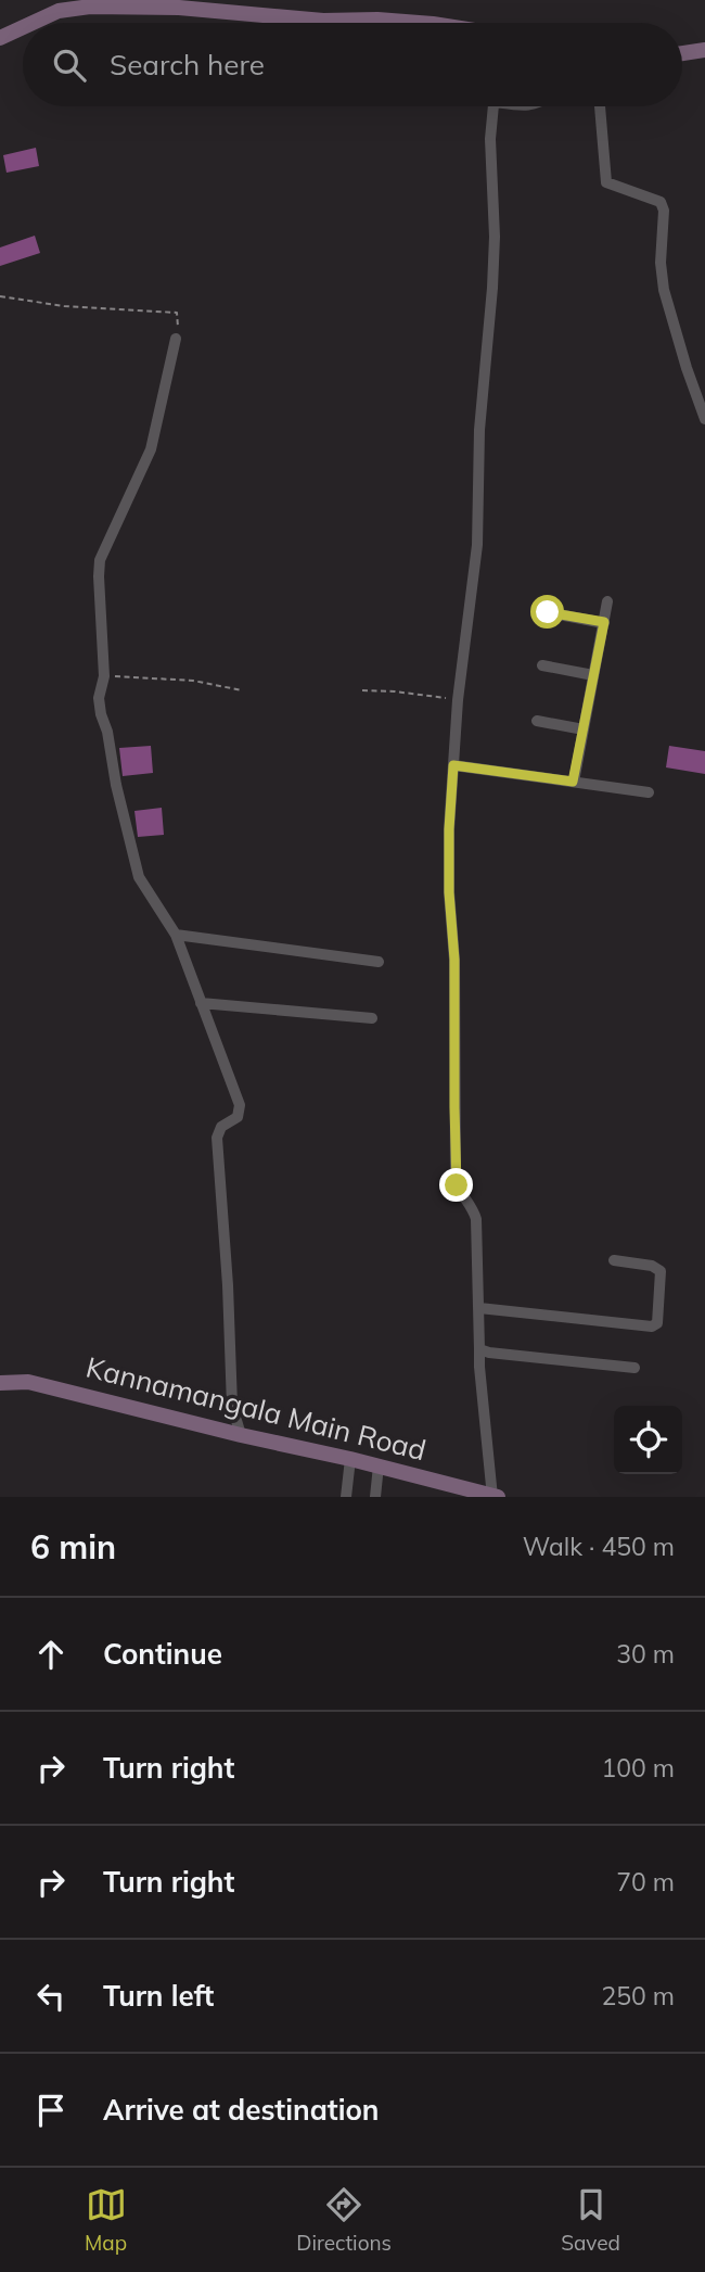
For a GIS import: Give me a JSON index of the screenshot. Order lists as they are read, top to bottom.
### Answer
{
  "streets": {
    "street": ["Kannamangala Main Road"]
  },
  "page": {
    "search": "Search here",
    "heading": ["6 min", "Walk · 450 m"],
    "list": [
      ["Continue", "30 m"],
      ["Turn right", "100 m"],
      ["Turn right", "70 m"],
      ["Turn left", "250 m"],
      "Arrive at destination"
    ],
    "nav": ["Map", "Directions", "Saved"]
  }
}
